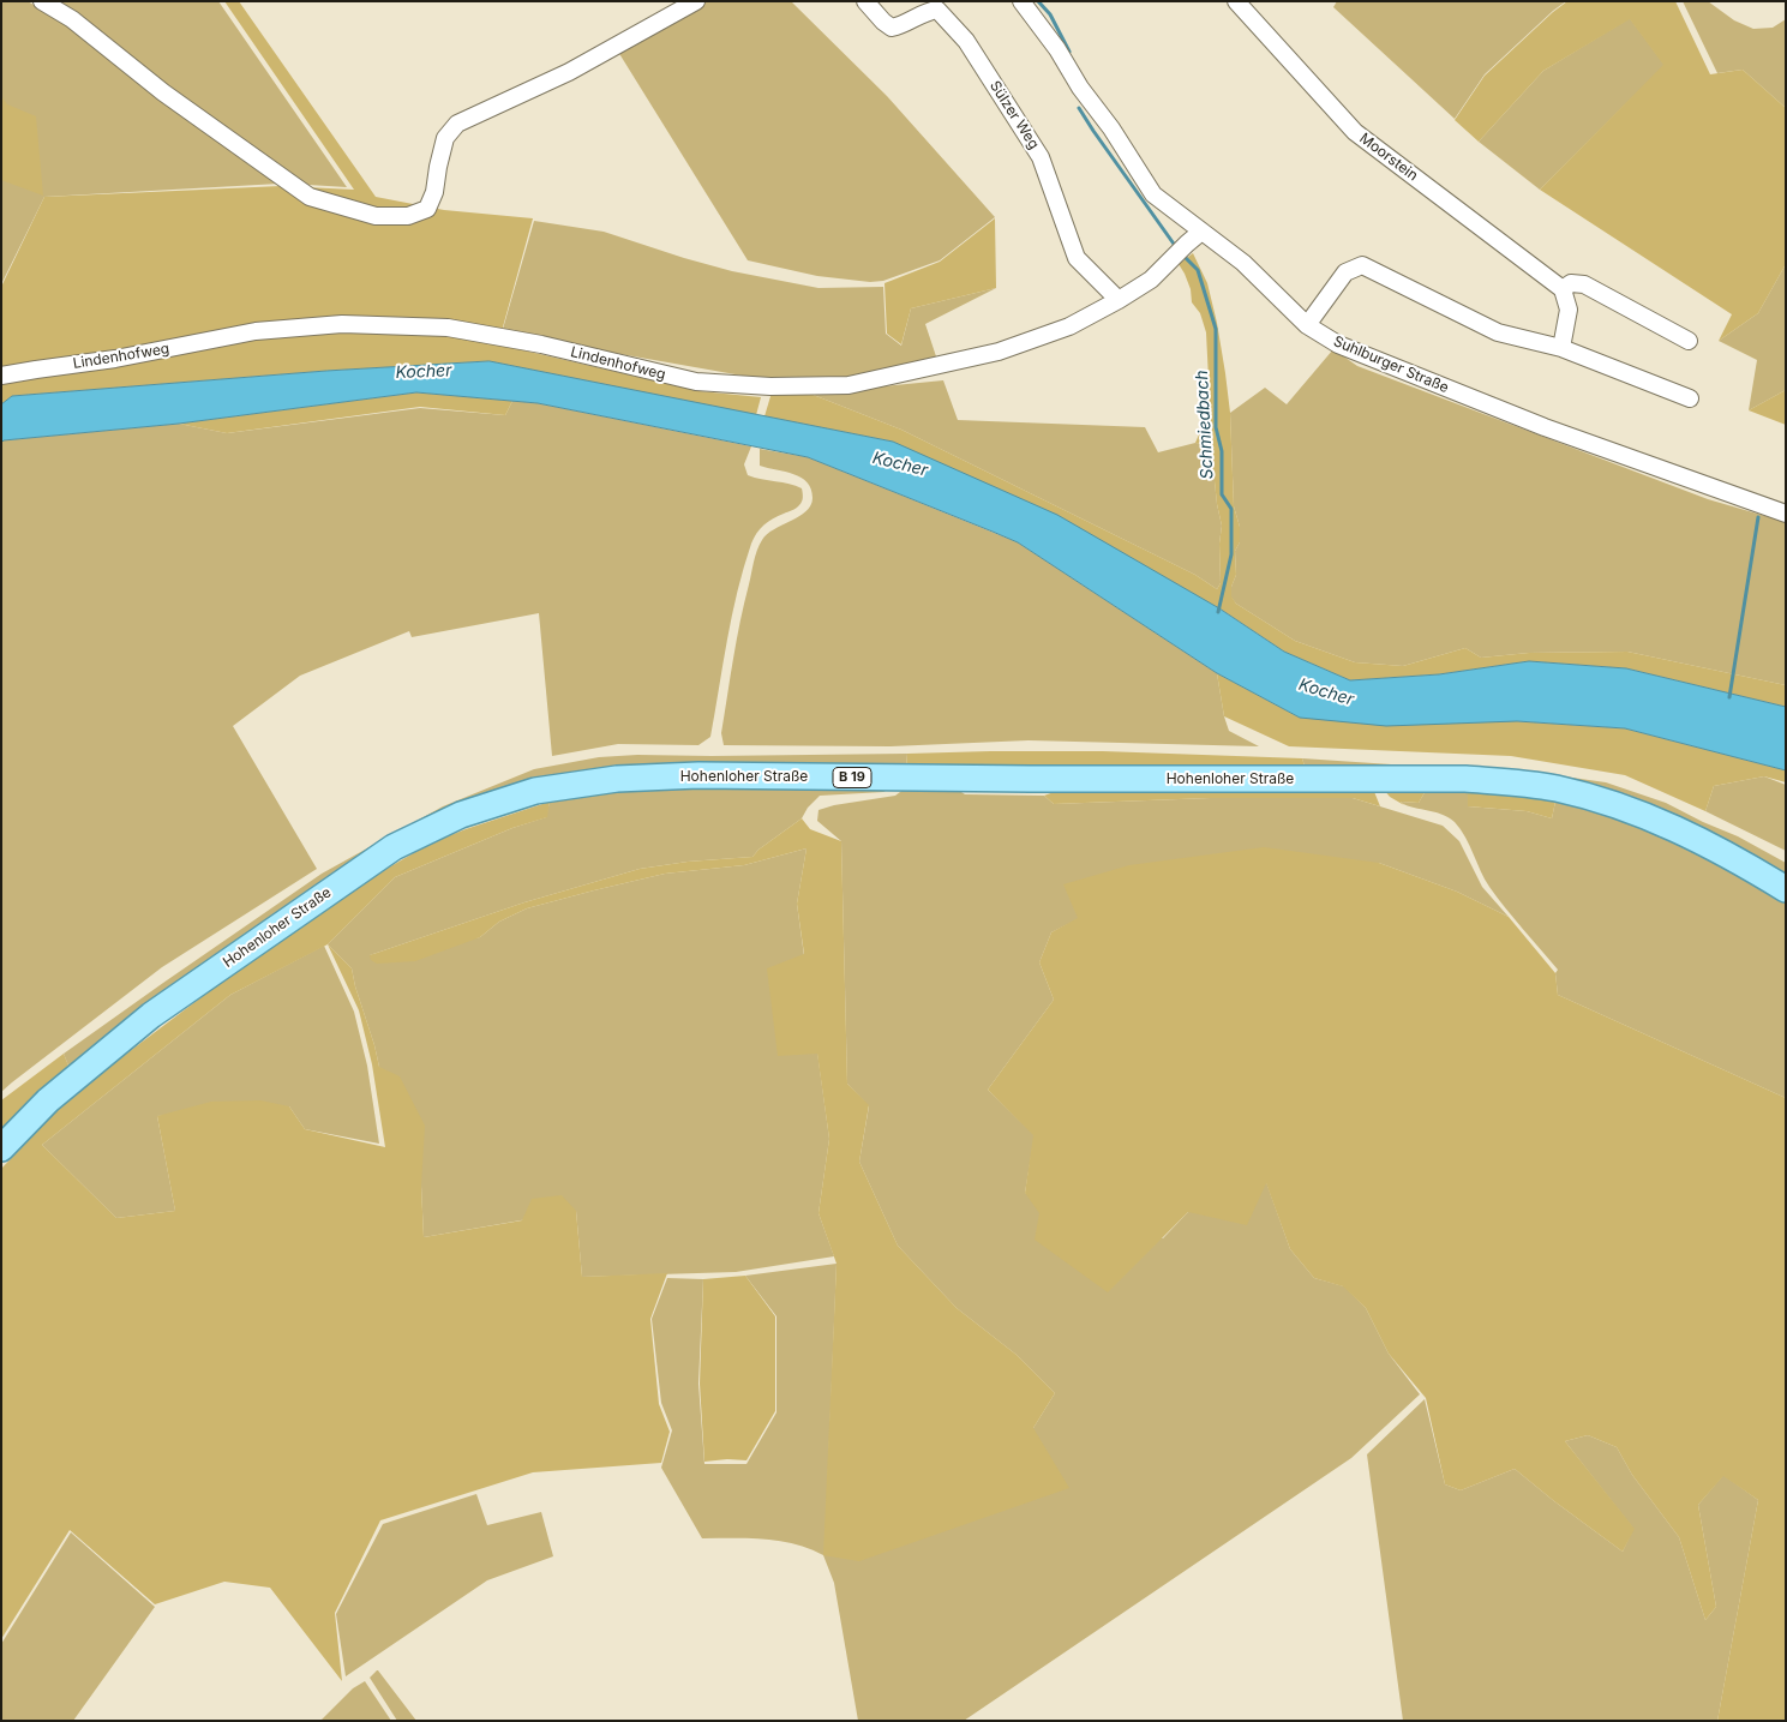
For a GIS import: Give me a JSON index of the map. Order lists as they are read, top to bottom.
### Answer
{
  "streets": {
    "main road": ["Hohenloher Straße", "B 19"],
    "street": [
      "Sülzer Weg",
      "Moorstein",
      "Lindenhofweg",
      "Suhlburger Straße"
    ]
  },
  "crossings": [
    ["Sülzer Weg", "Lindenhofweg"],
    ["Lindenhofweg", "Suhlburger Straße"]
  ],
  "water": ["Kocher", "Schmiedbach"]
}
